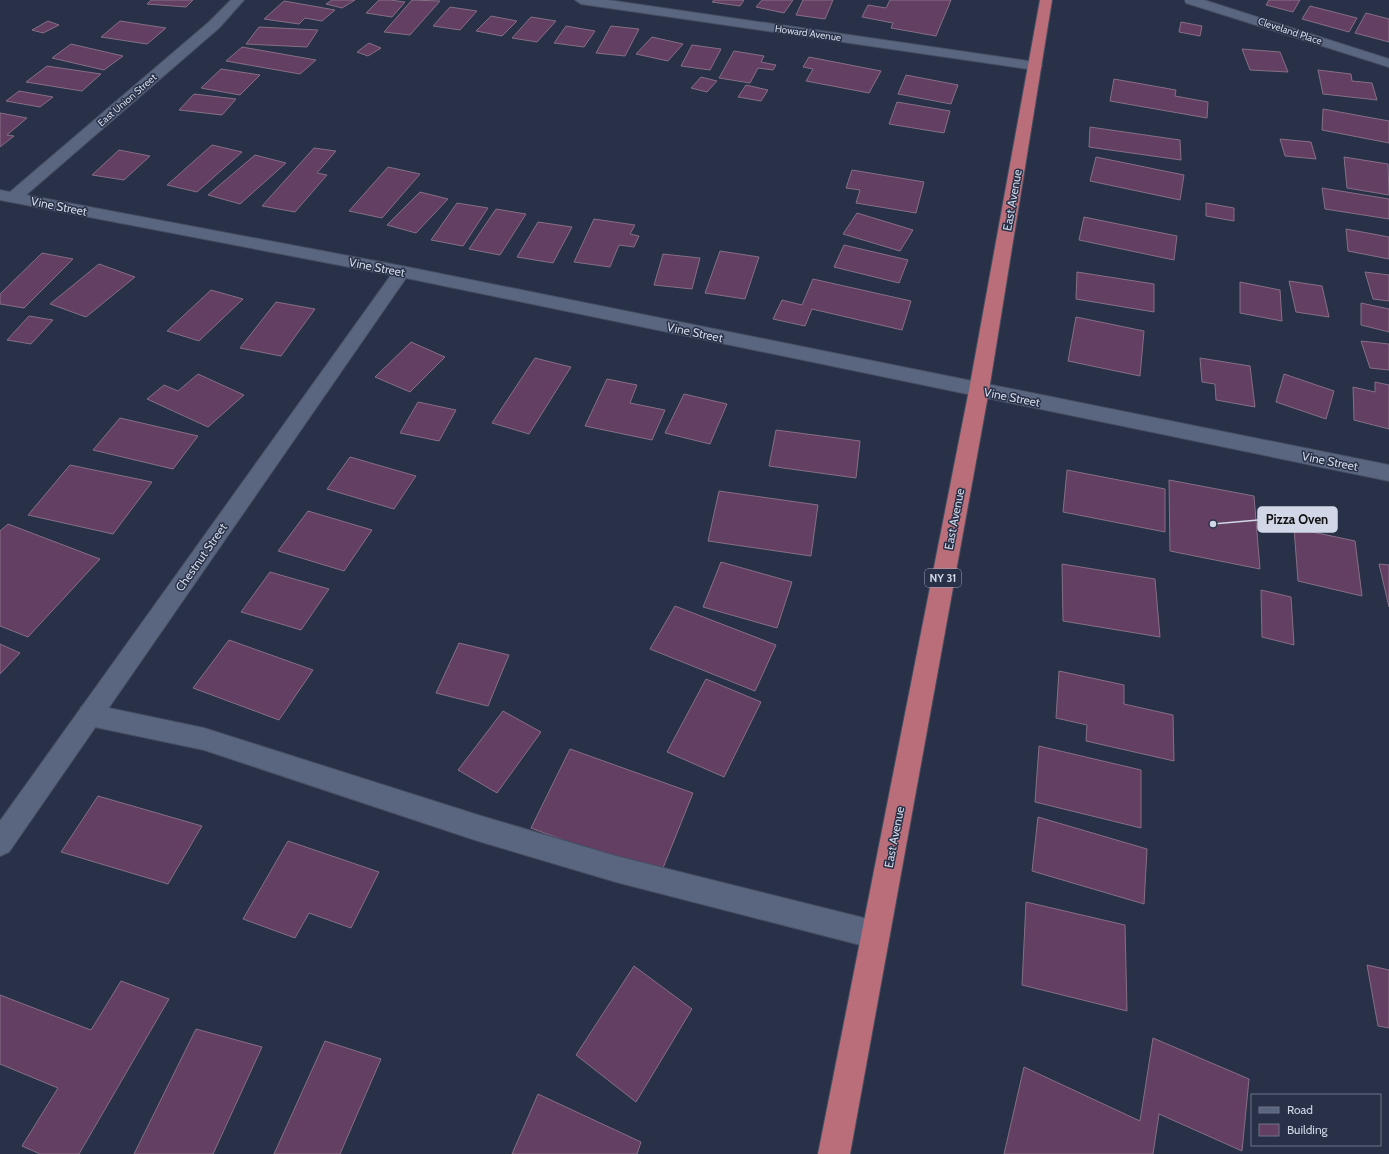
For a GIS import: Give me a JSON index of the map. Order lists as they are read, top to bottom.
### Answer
{
  "streets": {
    "highway": ["East Avenue", "NY 31"],
    "street": [
      "Cleveland Place",
      "Howard Avenue",
      "East Union Street",
      "Vine Street",
      "Chestnut Street"
    ]
  },
  "crossings": [
    ["Howard Avenue", "East Avenue"],
    ["East Union Street", "Vine Street"],
    ["East Avenue", "Vine Street"],
    ["Vine Street", "Chestnut Street"]
  ],
  "places": ["Pizza Oven"],
  "legend": ["Road", "Building"]
}
